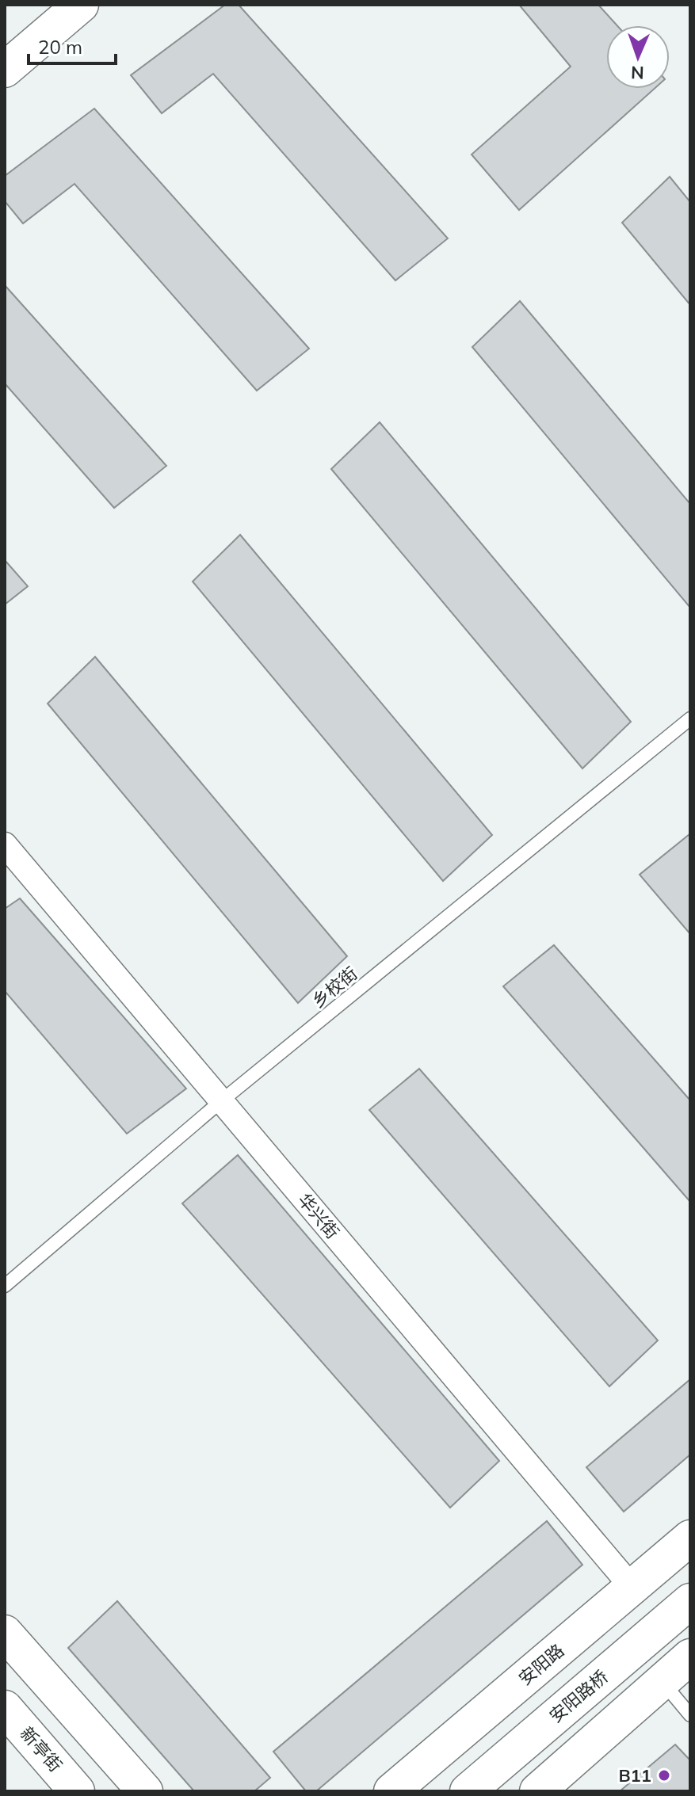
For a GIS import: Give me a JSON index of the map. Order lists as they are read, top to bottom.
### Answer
{
  "streets": {
    "main road": ["安阳路", "安阳路桥", "新亭街"],
    "street": ["华兴街"],
    "lane": ["乡校街"]
  },
  "crossings": [
    ["乡校街", "华兴街"],
    ["华兴街", "安阳路"]
  ],
  "places": ["B11"],
  "scale_bar": "20 m",
  "north": "bottom"
}
